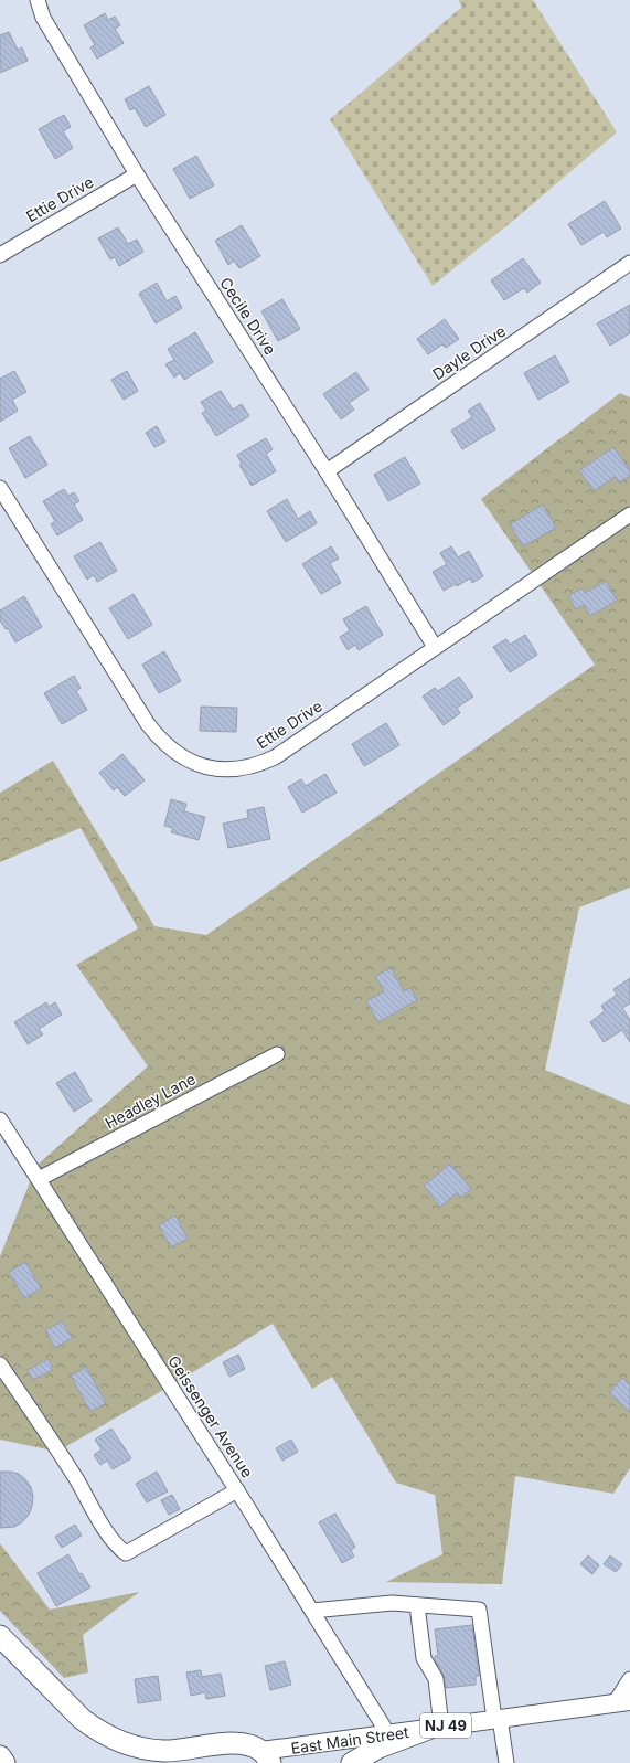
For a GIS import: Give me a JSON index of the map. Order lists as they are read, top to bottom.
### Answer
{
  "streets": {
    "highway": ["NJ 49", "East Main Street"],
    "street": [
      "Ettie Drive",
      "Cecile Drive",
      "Dayle Drive",
      "Headley Lane",
      "Geissenger Avenue"
    ]
  },
  "crossings": [
    ["Ettie Drive", "Cecile Drive"],
    ["Cecile Drive", "Dayle Drive"],
    ["Headley Lane", "Geissenger Avenue"],
    ["Geissenger Avenue", "East Main Street"]
  ]
}
